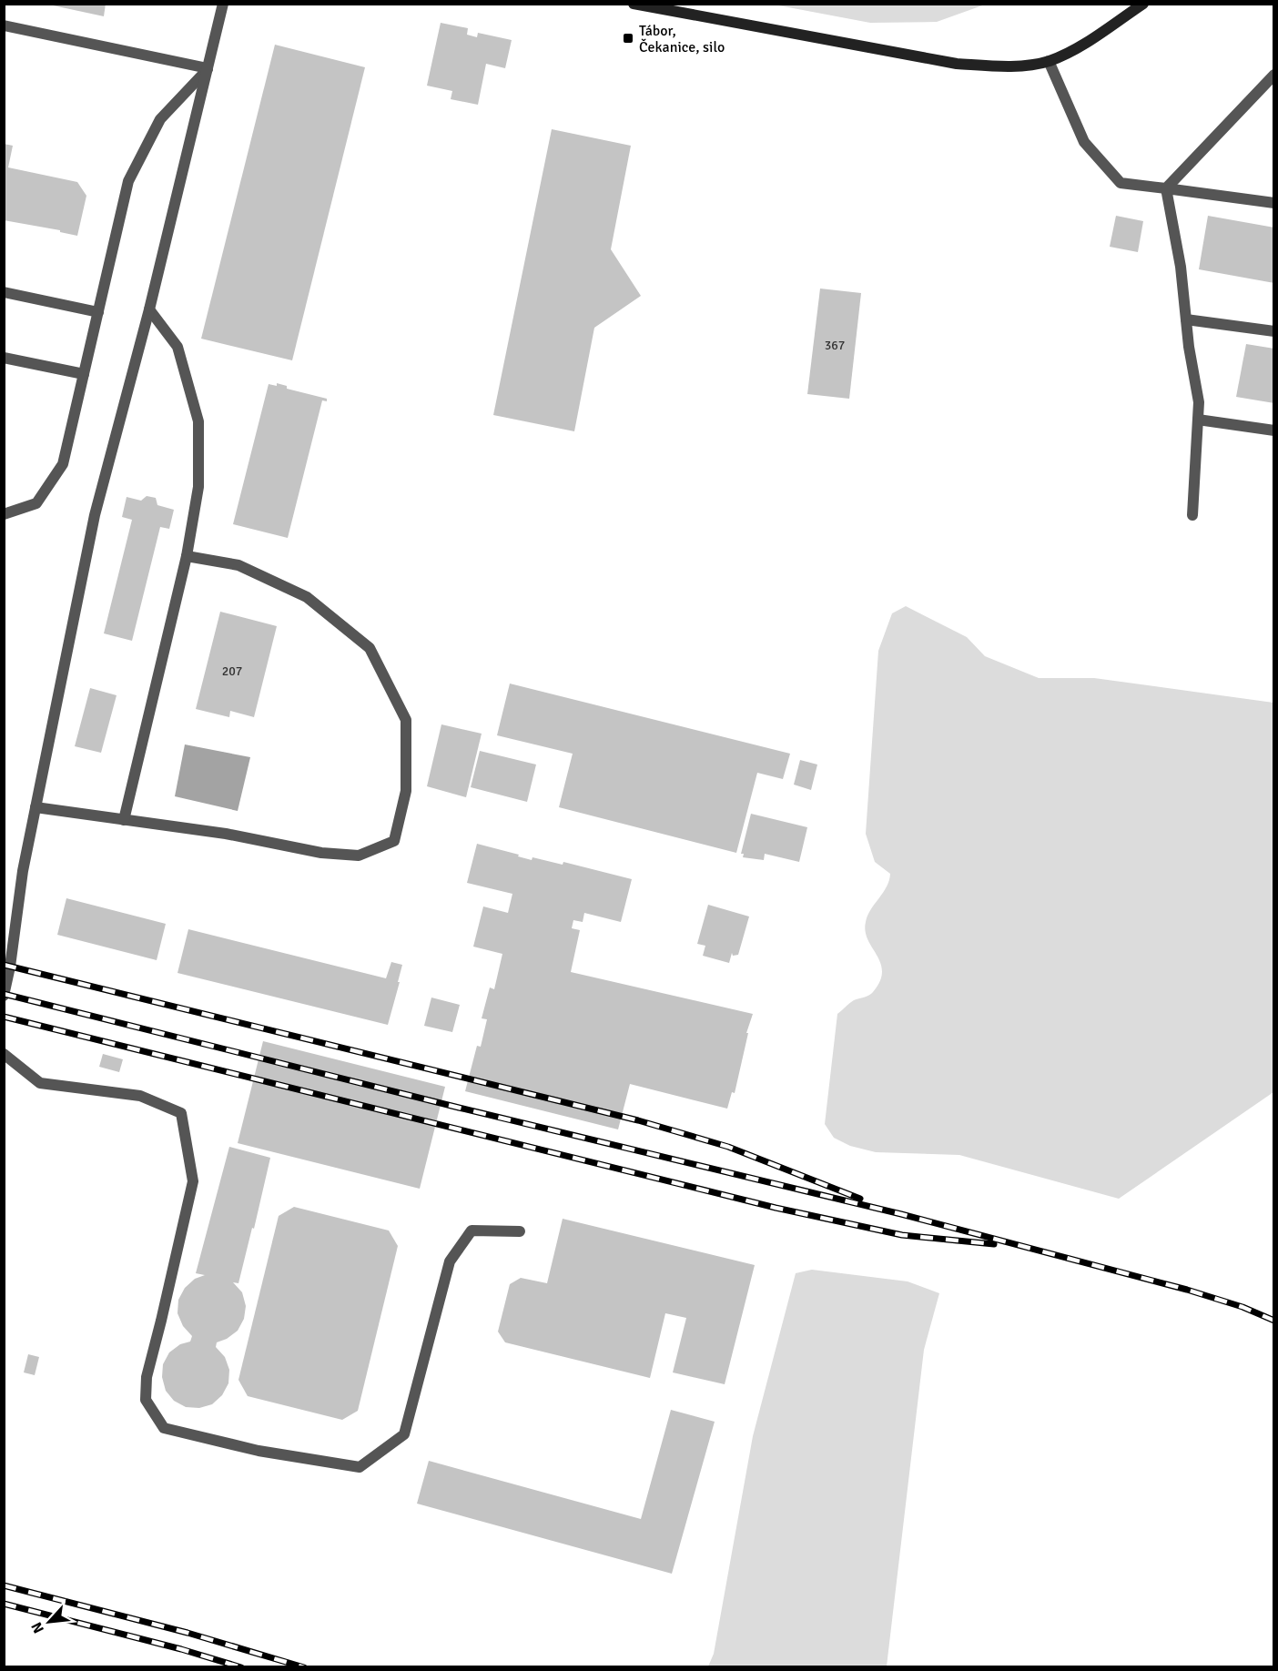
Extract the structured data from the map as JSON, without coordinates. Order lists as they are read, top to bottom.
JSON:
{
  "places": {
    "transit": ["Tábor, Čekanice, silo"]
  },
  "house_numbers": ["367", "207"],
  "north": "bottom left"
}
